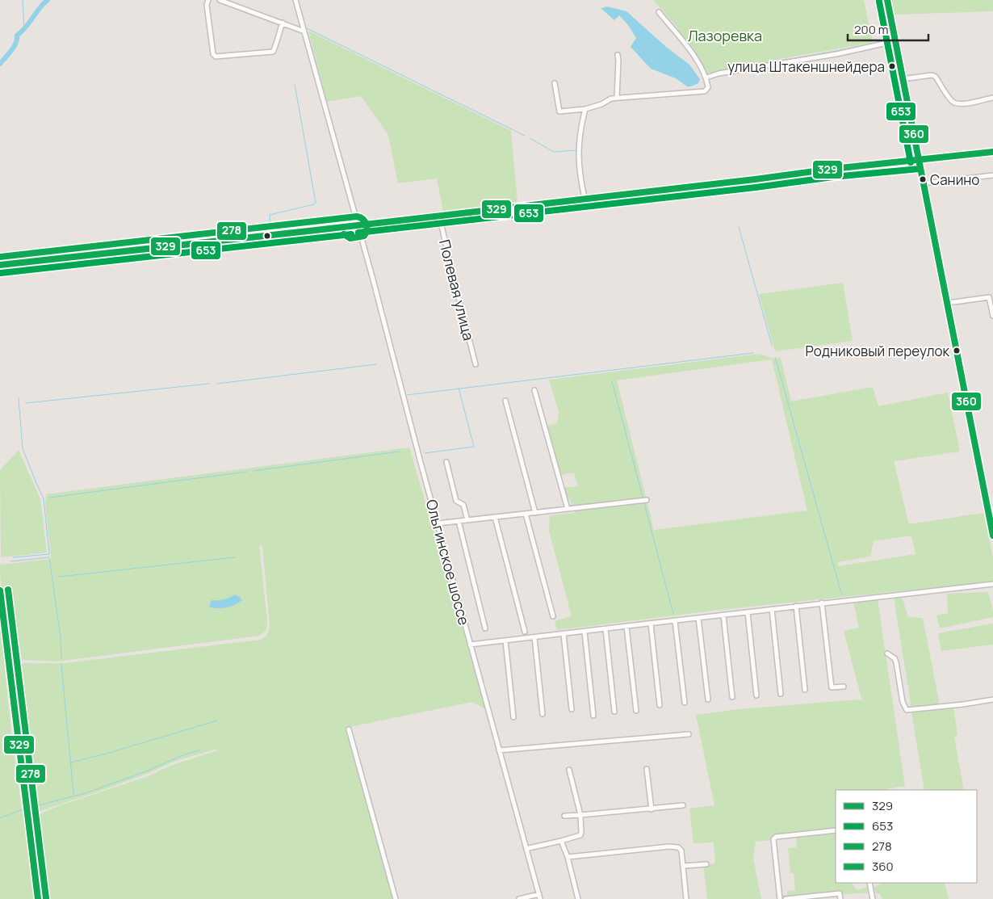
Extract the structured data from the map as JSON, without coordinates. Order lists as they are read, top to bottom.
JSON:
{
  "streets": {
    "street": ["Полевая улица", "Ольгинское шоссе"]
  },
  "parks": ["Лазоревка"],
  "places": ["улица Штакеншнейдера", "Санино", "Родниковый переулок"],
  "lines": [
    "transit line 360",
    "transit line 653",
    "transit line 329",
    "transit line 278"
  ],
  "legend": [
    "329",
    "653",
    "278",
    "360"
  ],
  "scale_bar": "200 m"
}
